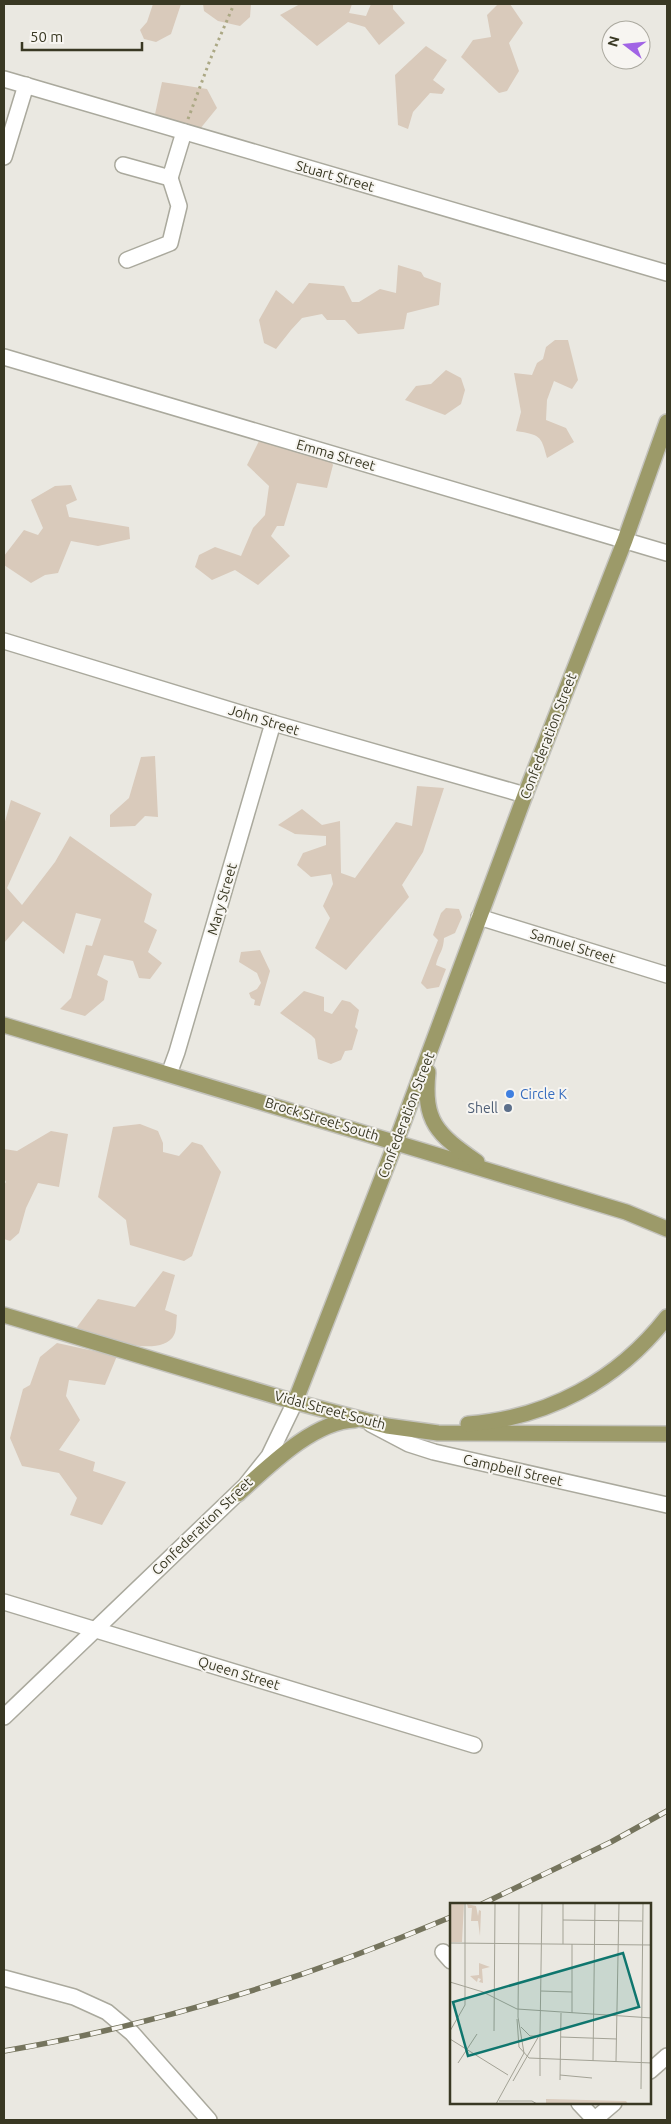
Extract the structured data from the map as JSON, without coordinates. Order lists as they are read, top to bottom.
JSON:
{
  "streets": {
    "main road": ["Confederation Street", "Brock Street South", "Vidal Street South"],
    "street": [
      "Stuart Street",
      "Emma Street",
      "John Street",
      "Mary Street",
      "Samuel Street",
      "Campbell Street",
      "Queen Street"
    ]
  },
  "crossings": [
    ["Emma Street", "Confederation Street"],
    ["John Street", "Confederation Street"],
    ["John Street", "Mary Street"],
    ["Confederation Street", "Samuel Street"],
    ["Confederation Street", "Brock Street South"],
    ["Confederation Street", "Vidal Street South"],
    ["Confederation Street", "Queen Street"],
    ["Mary Street", "Brock Street South"],
    ["Vidal Street South", "Campbell Street"]
  ],
  "places": ["Circle K", "Shell"],
  "scale_bar": "50 m",
  "north": "left"
}
